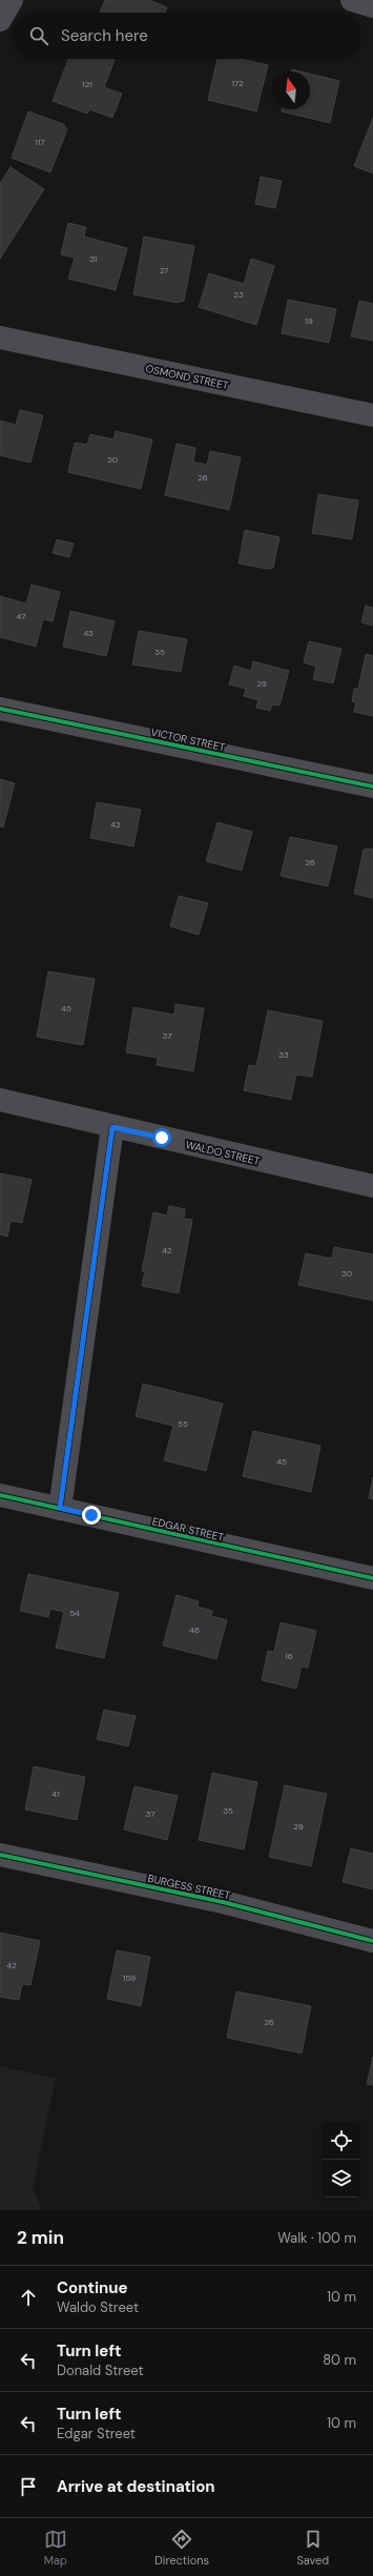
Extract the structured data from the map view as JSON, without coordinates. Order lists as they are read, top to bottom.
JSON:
{
  "streets": {
    "street": [
      "OSMOND STREET",
      "VICTOR STREET",
      "WALDO STREET",
      "EDGAR STREET",
      "BURGESS STREET"
    ]
  },
  "house_numbers": [
    "172",
    "121",
    "117",
    "31",
    "27",
    "23",
    "19",
    "30",
    "26",
    "47",
    "43",
    "35",
    "29",
    "42",
    "26",
    "45",
    "37",
    "33",
    "42",
    "30",
    "55",
    "45",
    "54",
    "46",
    "16",
    "41",
    "35",
    "37",
    "29",
    "42",
    "159",
    "26"
  ],
  "north": "top",
  "page": {
    "search": "Search here",
    "heading": ["2 min", "Walk · 100 m"],
    "list": [
      ["Continue", "Waldo Street", "10 m"],
      ["Turn left", "Donald Street", "80 m"],
      ["Turn left", "Edgar Street", "10 m"],
      "Arrive at destination"
    ],
    "nav": ["Map", "Directions", "Saved"]
  }
}
